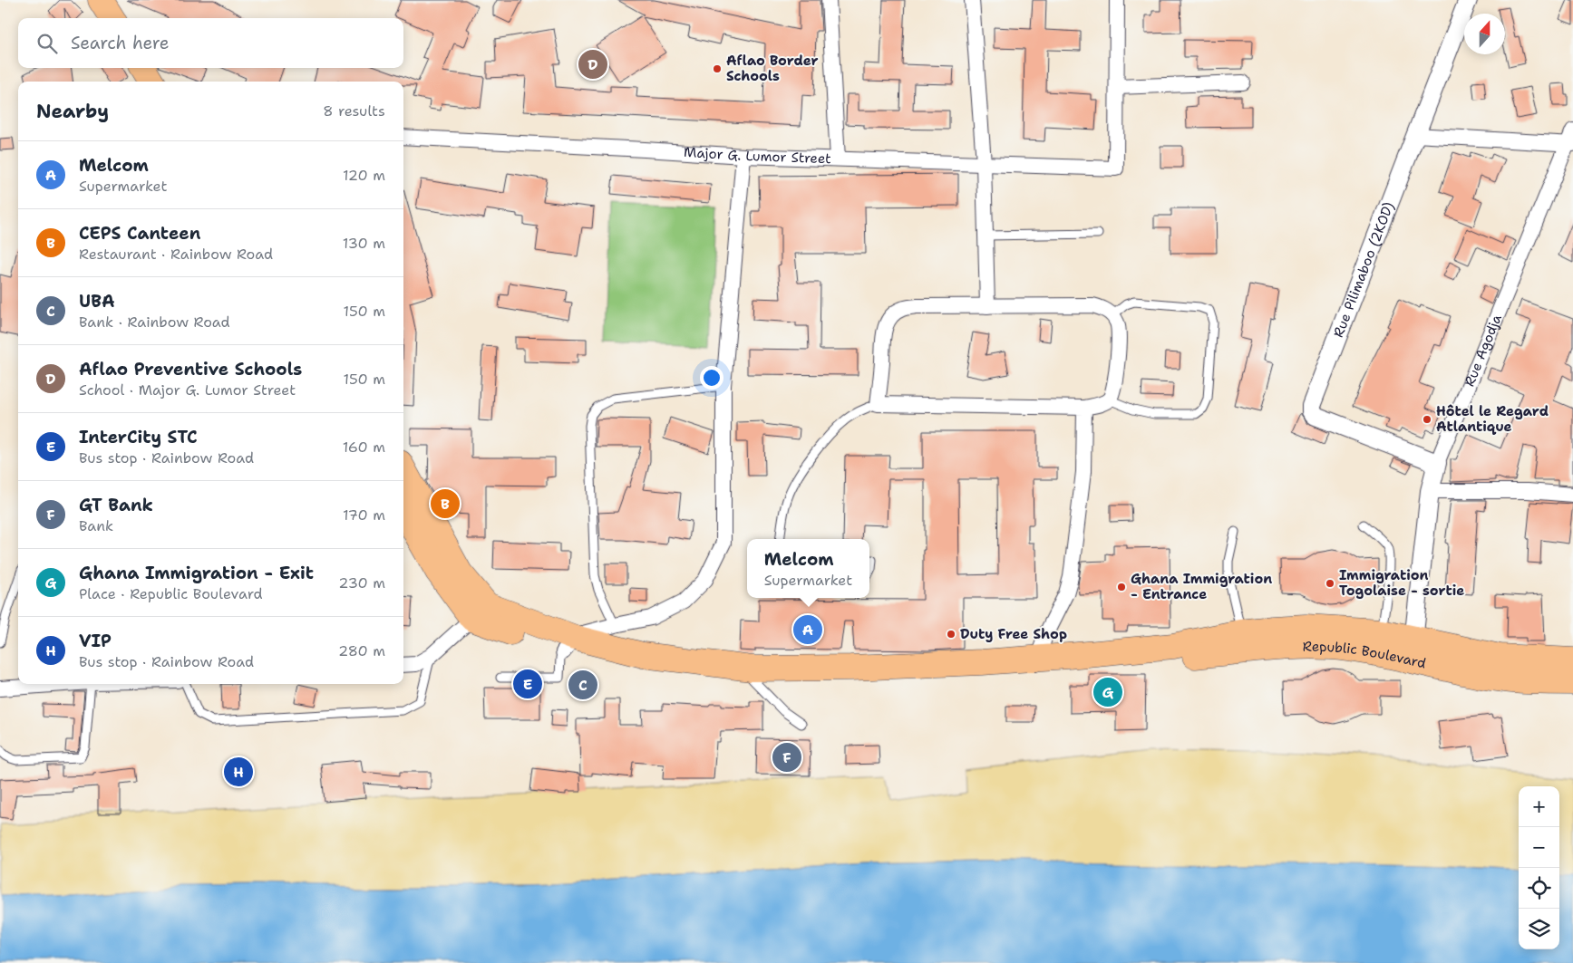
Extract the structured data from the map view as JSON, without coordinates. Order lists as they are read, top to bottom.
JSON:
{
  "streets": {
    "highway": ["Republic Boulevard"],
    "street": ["Major G. Lumor Street", "Rue Pilimaboo (2KOD)", "Rue Agodja"]
  },
  "crossings": [
    ["Rue Pilimaboo (2KOD)", "Rue Agodja"],
    ["Rue Agodja", "Republic Boulevard"]
  ],
  "places": [
    "Aflao Border Schools",
    "Hôtel le Regard Atlantique",
    "Immigration Togolaise - sortie",
    "Ghana Immigration - Entrance",
    "Duty Free Shop"
  ],
  "north": "top",
  "page": {
    "search": "Search here",
    "pins": [
      "D",
      "B",
      "A",
      "E",
      "C",
      "G",
      "F",
      "H"
    ],
    "heading": ["Nearby", "8 results"],
    "list": [
      {
        "mark": "A",
        "name": "Melcom",
        "note": "Supermarket",
        "value": "120 m"
      },
      {
        "mark": "B",
        "name": "CEPS Canteen",
        "note": "Restaurant · Rainbow Road",
        "value": "130 m"
      },
      {
        "mark": "C",
        "name": "UBA",
        "note": "Bank · Rainbow Road",
        "value": "150 m"
      },
      {
        "mark": "D",
        "name": "Aflao Preventive Schools",
        "note": "School · Major G. Lumor Street",
        "value": "150 m"
      },
      {
        "mark": "E",
        "name": "InterCity STC",
        "note": "Bus stop · Rainbow Road",
        "value": "160 m"
      },
      {
        "mark": "F",
        "name": "GT Bank",
        "note": "Bank",
        "value": "170 m"
      },
      {
        "mark": "G",
        "name": "Ghana Immigration - Exit",
        "note": "Place · Republic Boulevard",
        "value": "230 m"
      },
      {
        "mark": "H",
        "name": "VIP",
        "note": "Bus stop · Rainbow Road",
        "value": "280 m"
      }
    ],
    "popup": ["Melcom", "Supermarket"],
    "map_buttons": ["+", "−"]
  }
}
